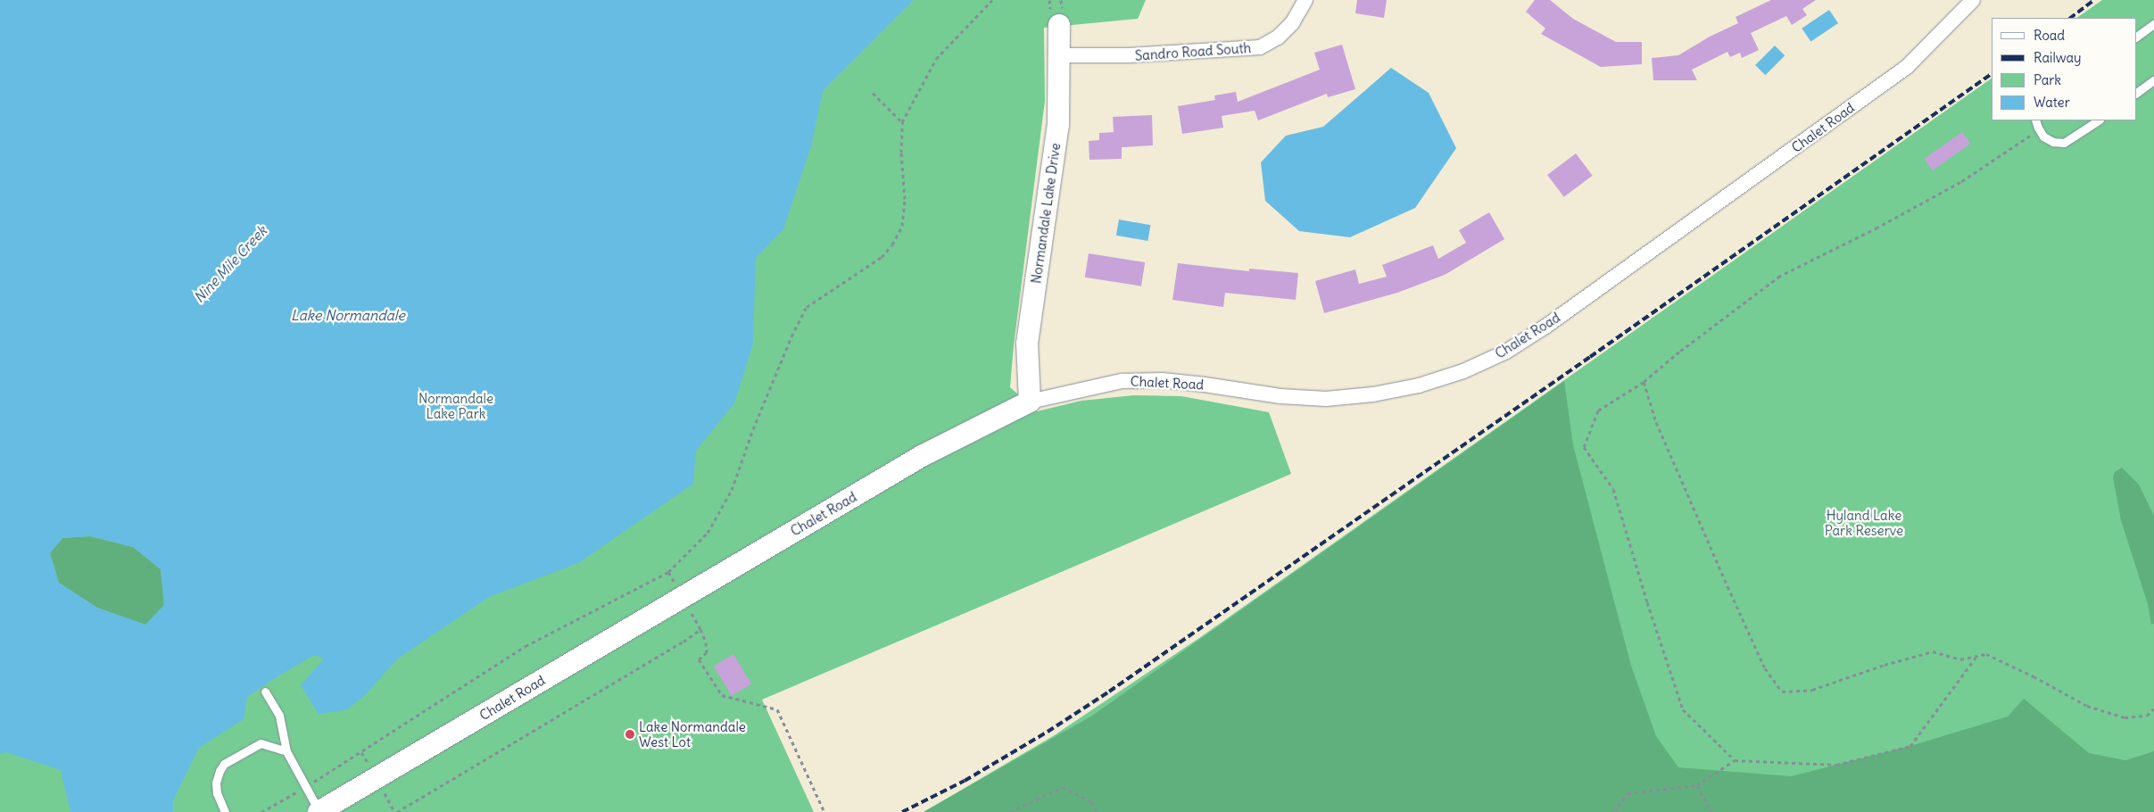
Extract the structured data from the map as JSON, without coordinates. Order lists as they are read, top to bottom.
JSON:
{
  "streets": {
    "street": ["Sandro Road South", "Chalet Road", "Normandale Lake Drive"]
  },
  "crossings": [
    ["Sandro Road South", "Normandale Lake Drive"],
    ["Chalet Road", "Normandale Lake Drive"]
  ],
  "water": ["Nine Mile Creek", "Lake Normandale"],
  "parks": ["Normandale Lake Park", "Hyland Lake Park Reserve"],
  "places": ["Lake Normandale West Lot"],
  "legend": [
    "Road",
    "Railway",
    "Park",
    "Water"
  ]
}
